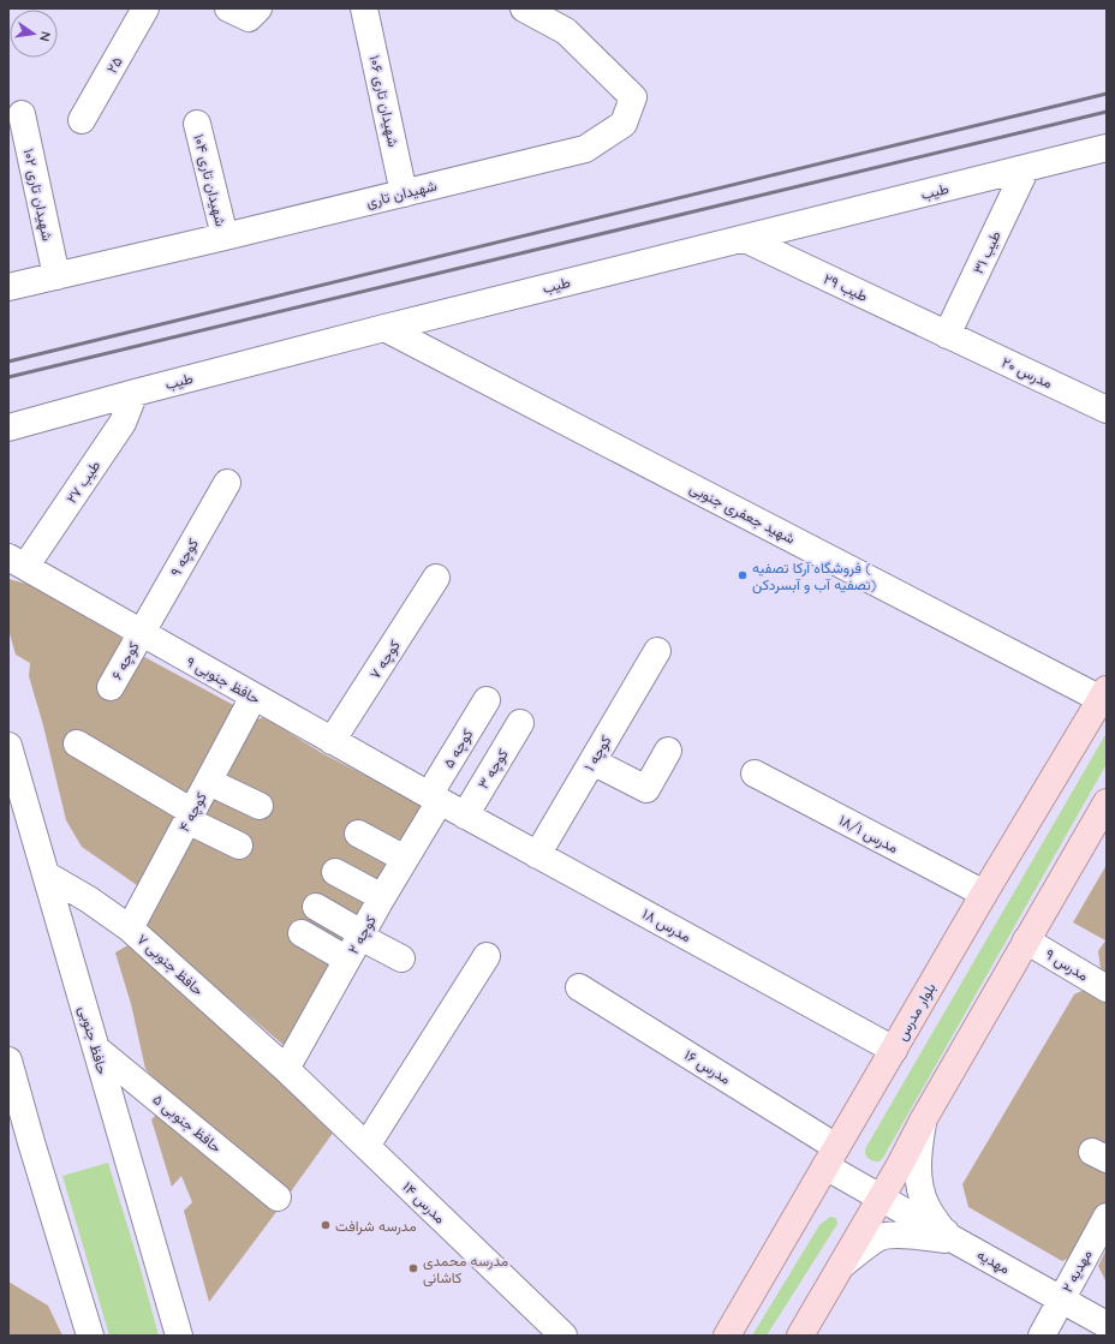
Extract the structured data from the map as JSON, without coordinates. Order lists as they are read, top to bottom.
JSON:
{
  "streets": {
    "main road": ["بلوار مدرس"],
    "street": [
      "۲۵",
      "شهیدان تاری ۱۰۶",
      "شهیدان تاری ۱۰۴",
      "طیب",
      "شهیدان تاری",
      "شهیدان تاری ۱۰۲",
      "طیب ۳۱",
      "طیب ۲۹",
      "مدرس ۲۰",
      "طیب ۲۷",
      "شهید جعفری جنوبی",
      "کوچه ۹",
      "کوچه ۷",
      "کوچه ۶",
      "حافظ جنوبی ۹",
      "کوچه ۵",
      "کوچه ۱",
      "کوچه ۳",
      "کوچه ۴",
      "مدرس ۱۸/۱",
      "مدرس ۱۸",
      "کوچه ۲",
      "حافظ جنوبی ۷",
      "مدرس ۹",
      "حافظ جنوبی",
      "مدرس ۱۶",
      "حافظ جنوبی ۵",
      "مدرس ۱۴",
      "مهدیه",
      "مهدیه ۲"
    ]
  },
  "crossings": [
    ["شهیدان تاری ۱۰۶", "شهیدان تاری"],
    ["شهیدان تاری ۱۰۴", "شهیدان تاری"],
    ["طیب", "طیب ۳۱"],
    ["طیب", "طیب ۲۹"],
    ["طیب", "طیب ۲۷"],
    ["طیب", "شهید جعفری جنوبی"],
    ["شهیدان تاری", "شهیدان تاری ۱۰۲"],
    ["طیب ۳۱", "طیب ۲۹"],
    ["طیب ۳۱", "مدرس ۲۰"],
    ["طیب ۲۹", "مدرس ۲۰"],
    ["طیب ۲۷", "حافظ جنوبی ۹"],
    ["شهید جعفری جنوبی", "بلوار مدرس"],
    ["کوچه ۹", "کوچه ۶"],
    ["کوچه ۹", "حافظ جنوبی ۹"],
    ["کوچه ۷", "حافظ جنوبی ۹"],
    ["کوچه ۶", "حافظ جنوبی ۹"],
    ["حافظ جنوبی ۹", "کوچه ۵"],
    ["حافظ جنوبی ۹", "کوچه ۴"],
    ["حافظ جنوبی ۹", "مدرس ۱۸"],
    ["حافظ جنوبی ۹", "کوچه ۲"],
    ["کوچه ۵", "مدرس ۱۸"],
    ["کوچه ۵", "کوچه ۲"],
    ["کوچه ۱", "مدرس ۱۸"],
    ["کوچه ۳", "مدرس ۱۸"],
    ["کوچه ۴", "حافظ جنوبی ۷"],
    ["مدرس ۱۸/۱", "بلوار مدرس"],
    ["مدرس ۱۸", "کوچه ۲"],
    ["مدرس ۱۸", "بلوار مدرس"],
    ["کوچه ۲", "حافظ جنوبی ۷"],
    ["کوچه ۲", "مدرس ۱۴"],
    ["حافظ جنوبی ۷", "حافظ جنوبی"],
    ["حافظ جنوبی ۷", "مدرس ۱۴"],
    ["بلوار مدرس", "مدرس ۱۶"],
    ["حافظ جنوبی", "حافظ جنوبی ۵"],
    ["مدرس ۱۶", "مهدیه"],
    ["مهدیه", "مهدیه ۲"]
  ],
  "places": ["فروشگاه آرکا تصفیه ( تصفیه آب و آبسردکن)", "مدرسه شرافت", "مدرسه محمدی کاشانی"],
  "north": "right"
}
